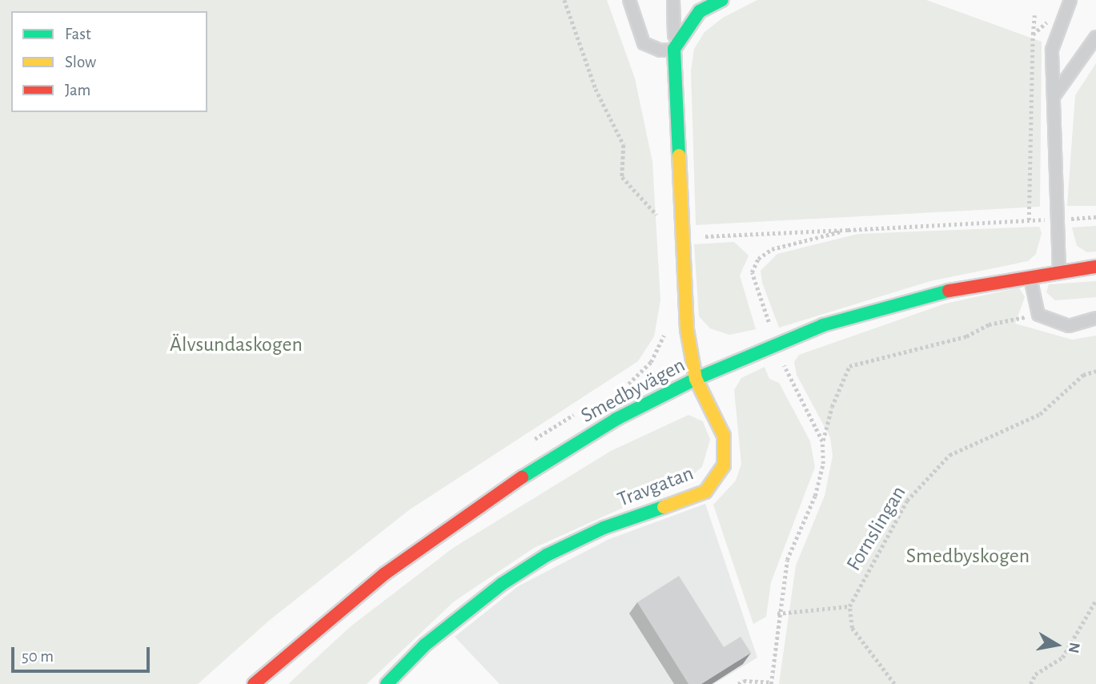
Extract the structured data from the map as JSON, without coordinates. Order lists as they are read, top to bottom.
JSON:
{
  "streets": {
    "street": ["Smedbyvägen", "Travgatan"],
    "path": ["Fornslingan"]
  },
  "crossings": [
    ["Smedbyvägen", "Travgatan"]
  ],
  "parks": ["Älvsundaskogen", "Smedbyskogen"],
  "legend": ["Fast", "Slow", "Jam"],
  "scale_bar": "50 m",
  "north": "right"
}
